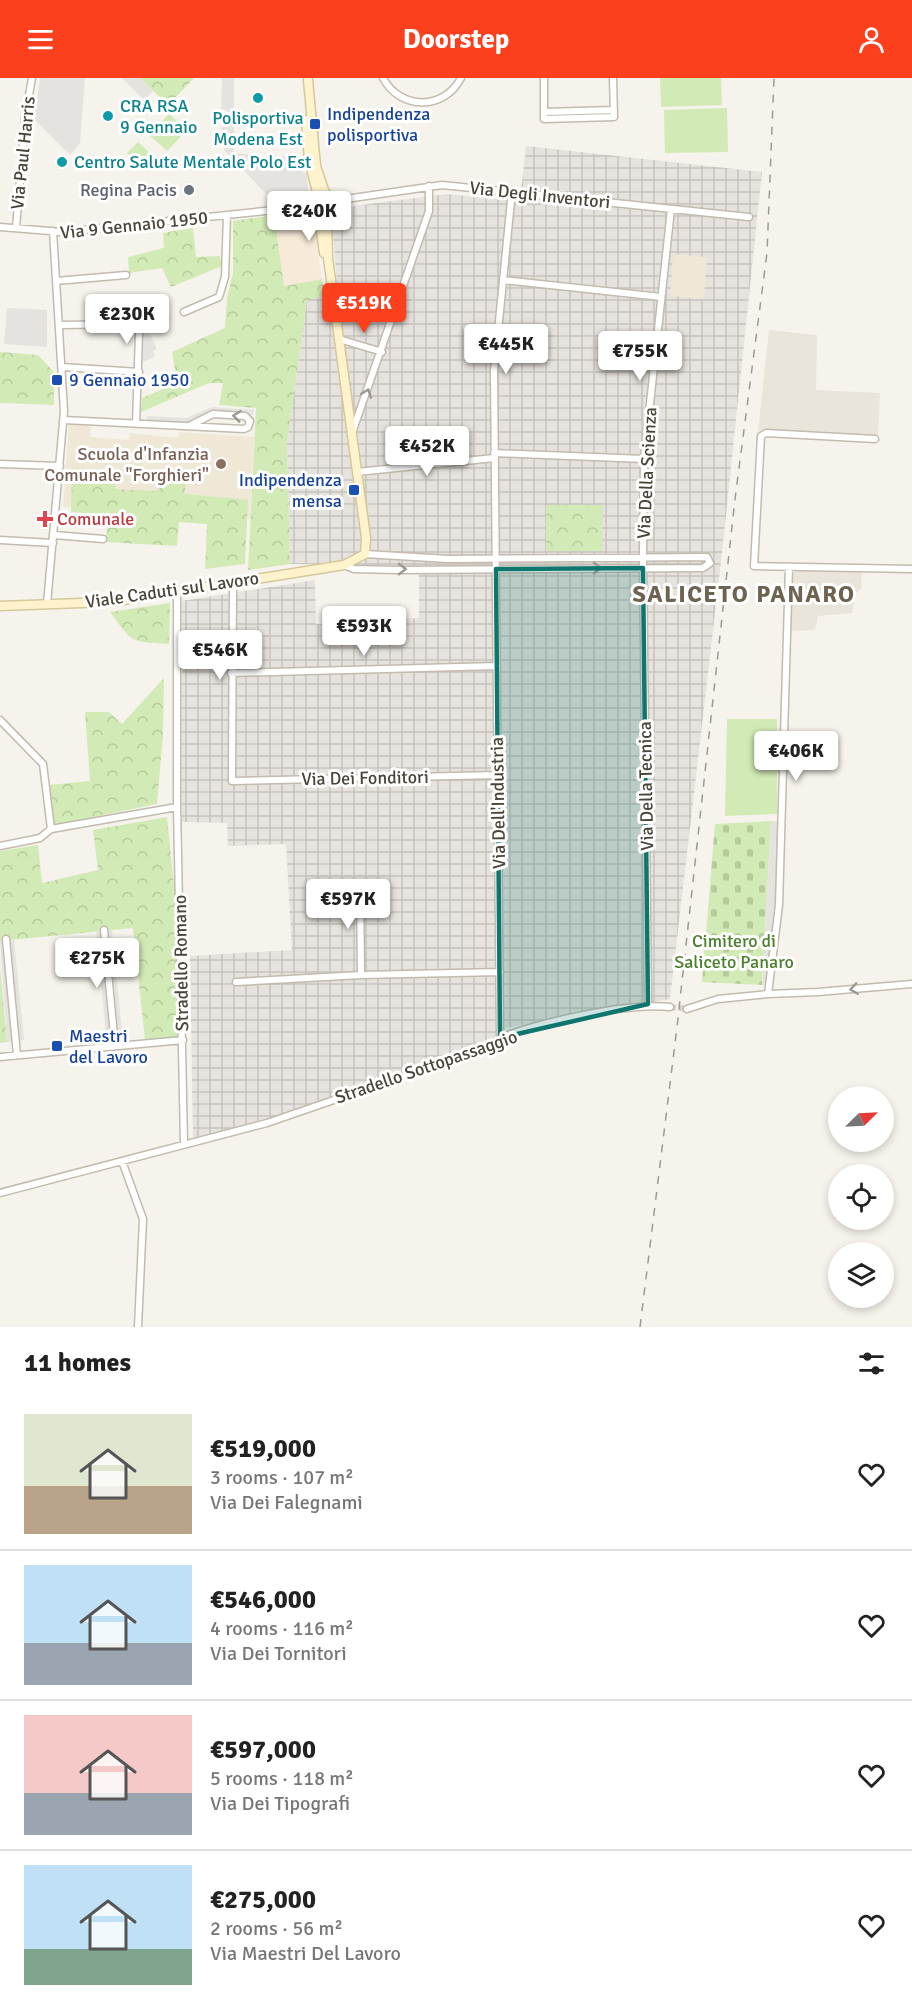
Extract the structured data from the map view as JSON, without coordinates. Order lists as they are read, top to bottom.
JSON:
{
  "streets": {
    "street": [
      "Via Paul Harris",
      "Via Degli Inventori",
      "Via 9 Gennaio 1950",
      "Via Della Scienza",
      "Viale Caduti sul Lavoro",
      "Via Dei Fonditori",
      "Via Della Tecnica",
      "Via Dell'Industria",
      "Stradello Romano",
      "Stradello Sottopassaggio"
    ]
  },
  "crossings": [
    ["Via Paul Harris", "Via 9 Gennaio 1950"],
    ["Via Degli Inventori", "Via Della Scienza"],
    ["Via 9 Gennaio 1950", "Viale Caduti sul Lavoro"],
    ["Via Della Scienza", "Viale Caduti sul Lavoro"],
    ["Viale Caduti sul Lavoro", "Via Della Tecnica"],
    ["Viale Caduti sul Lavoro", "Via Dell'Industria"],
    ["Viale Caduti sul Lavoro", "Stradello Romano"],
    ["Via Dei Fonditori", "Via Dell'Industria"],
    ["Via Della Tecnica", "Stradello Sottopassaggio"],
    ["Via Dell'Industria", "Stradello Sottopassaggio"],
    ["Stradello Romano", "Stradello Sottopassaggio"]
  ],
  "districts": ["SALICETO PANARO"],
  "parks": ["Cimitero di Saliceto Panaro"],
  "places": {
    "other": [
      "Polisportiva Modena Est",
      "CRA RSA 9 Gennaio",
      "Centro Salute Mentale Polo Est",
      "Regina Pacis",
      "Scuola d'Infanzia Comunale \"Forghieri\""
    ],
    "transit": [
      "Indipendenza polisportiva",
      "9 Gennaio 1950",
      "Indipendenza mensa",
      "Maestri del Lavoro"
    ],
    "health": ["Comunale"]
  },
  "north": "top right",
  "page": {
    "header": "Doorstep",
    "price": [
      "€240K",
      "€519K",
      "€230K",
      "€445K",
      "€755K",
      "€452K",
      "€593K",
      "€546K",
      "€406K",
      "€597K",
      "€275K"
    ],
    "heading": "11 homes",
    "list": [
      {
        "name": "€519,000",
        "note": "3 rooms · 107 m² · Via Dei Falegnami"
      },
      {
        "name": "€546,000",
        "note": "4 rooms · 116 m² · Via Dei Tornitori"
      },
      {
        "name": "€597,000",
        "note": "5 rooms · 118 m² · Via Dei Tipografi"
      },
      {
        "name": "€275,000",
        "note": "2 rooms · 56 m² · Via Maestri Del Lavoro"
      }
    ]
  }
}
